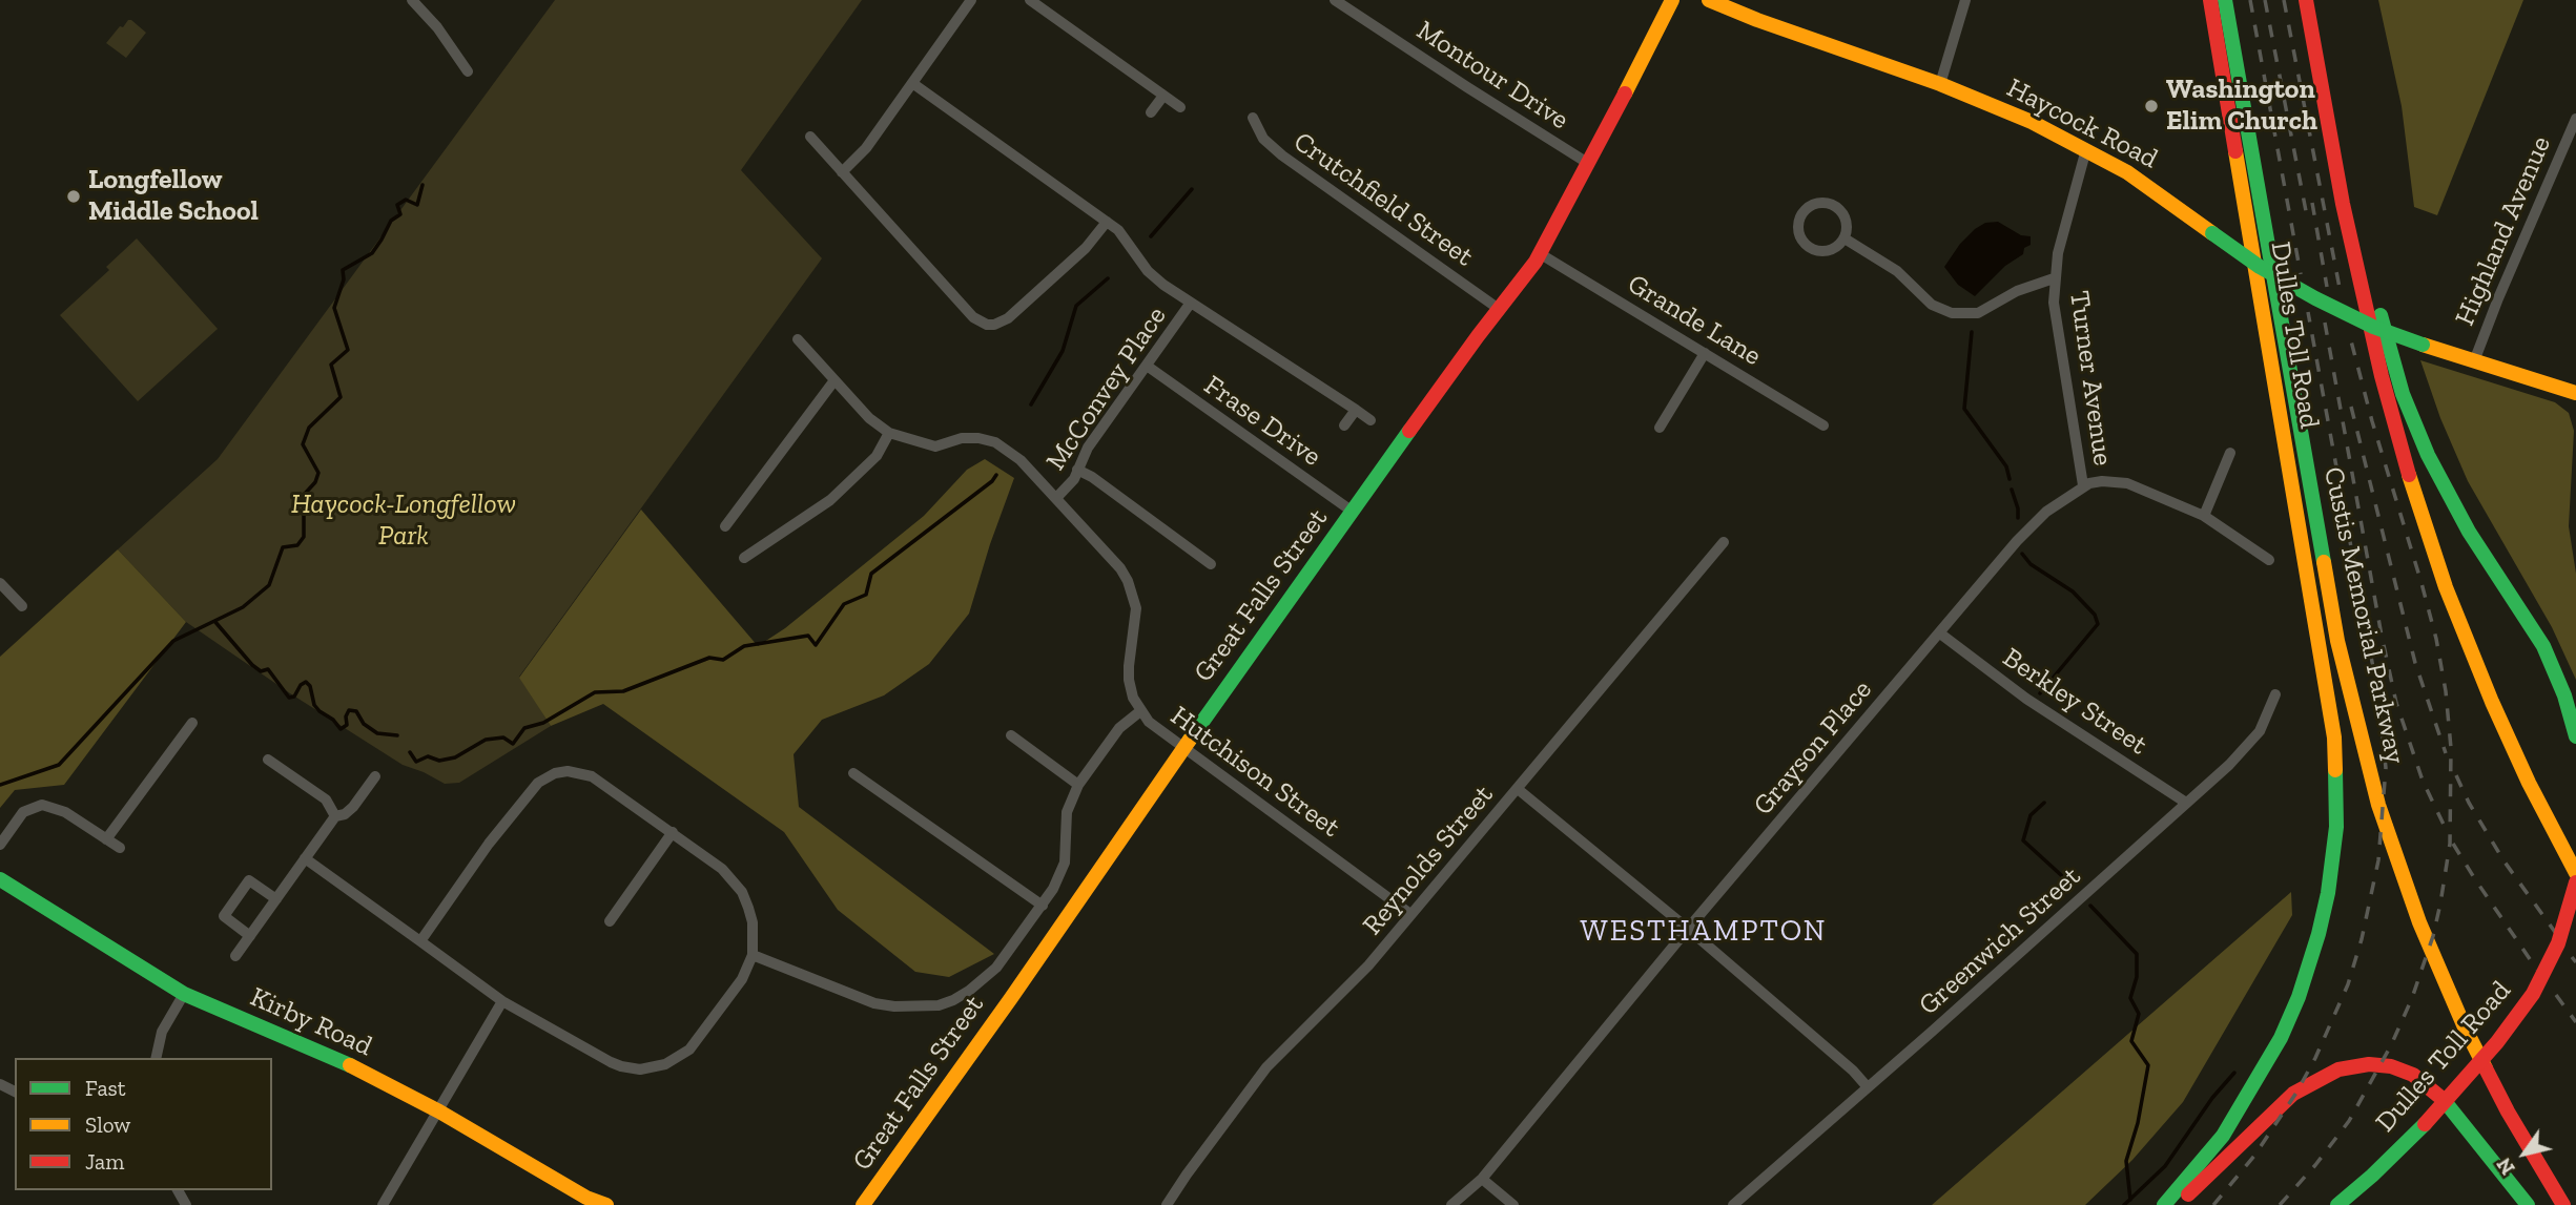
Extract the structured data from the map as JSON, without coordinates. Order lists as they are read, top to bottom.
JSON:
{
  "streets": {
    "main road": [
      "Haycock Road",
      "Dulles Toll Road",
      "Great Falls Street",
      "Custis Memorial Parkway",
      "Kirby Road"
    ],
    "street": [
      "Montour Drive",
      "Crutchfield Street",
      "Highland Avenue",
      "Grande Lane",
      "Turner Avenue",
      "McConvey Place",
      "Frase Drive",
      "Berkley Street",
      "Grayson Place",
      "Hutchison Street",
      "Reynolds Street",
      "Greenwich Street"
    ]
  },
  "crossings": [
    ["Montour Drive", "Great Falls Street"],
    ["Haycock Road", "Highland Avenue"],
    ["Haycock Road", "Turner Avenue"],
    ["Crutchfield Street", "Great Falls Street"],
    ["Grande Lane", "Great Falls Street"],
    ["Turner Avenue", "Grayson Place"],
    ["McConvey Place", "Frase Drive"],
    ["McConvey Place", "Hutchison Street"],
    ["Frase Drive", "Great Falls Street"],
    ["Great Falls Street", "Hutchison Street"],
    ["Berkley Street", "Grayson Place"],
    ["Berkley Street", "Greenwich Street"],
    ["Hutchison Street", "Reynolds Street"]
  ],
  "districts": ["WESTHAMPTON"],
  "parks": ["Haycock-Longfellow Park"],
  "places": ["Washington Elim Church", "Longfellow Middle School"],
  "legend": ["Fast", "Slow", "Jam"],
  "north": "bottom left"
}
